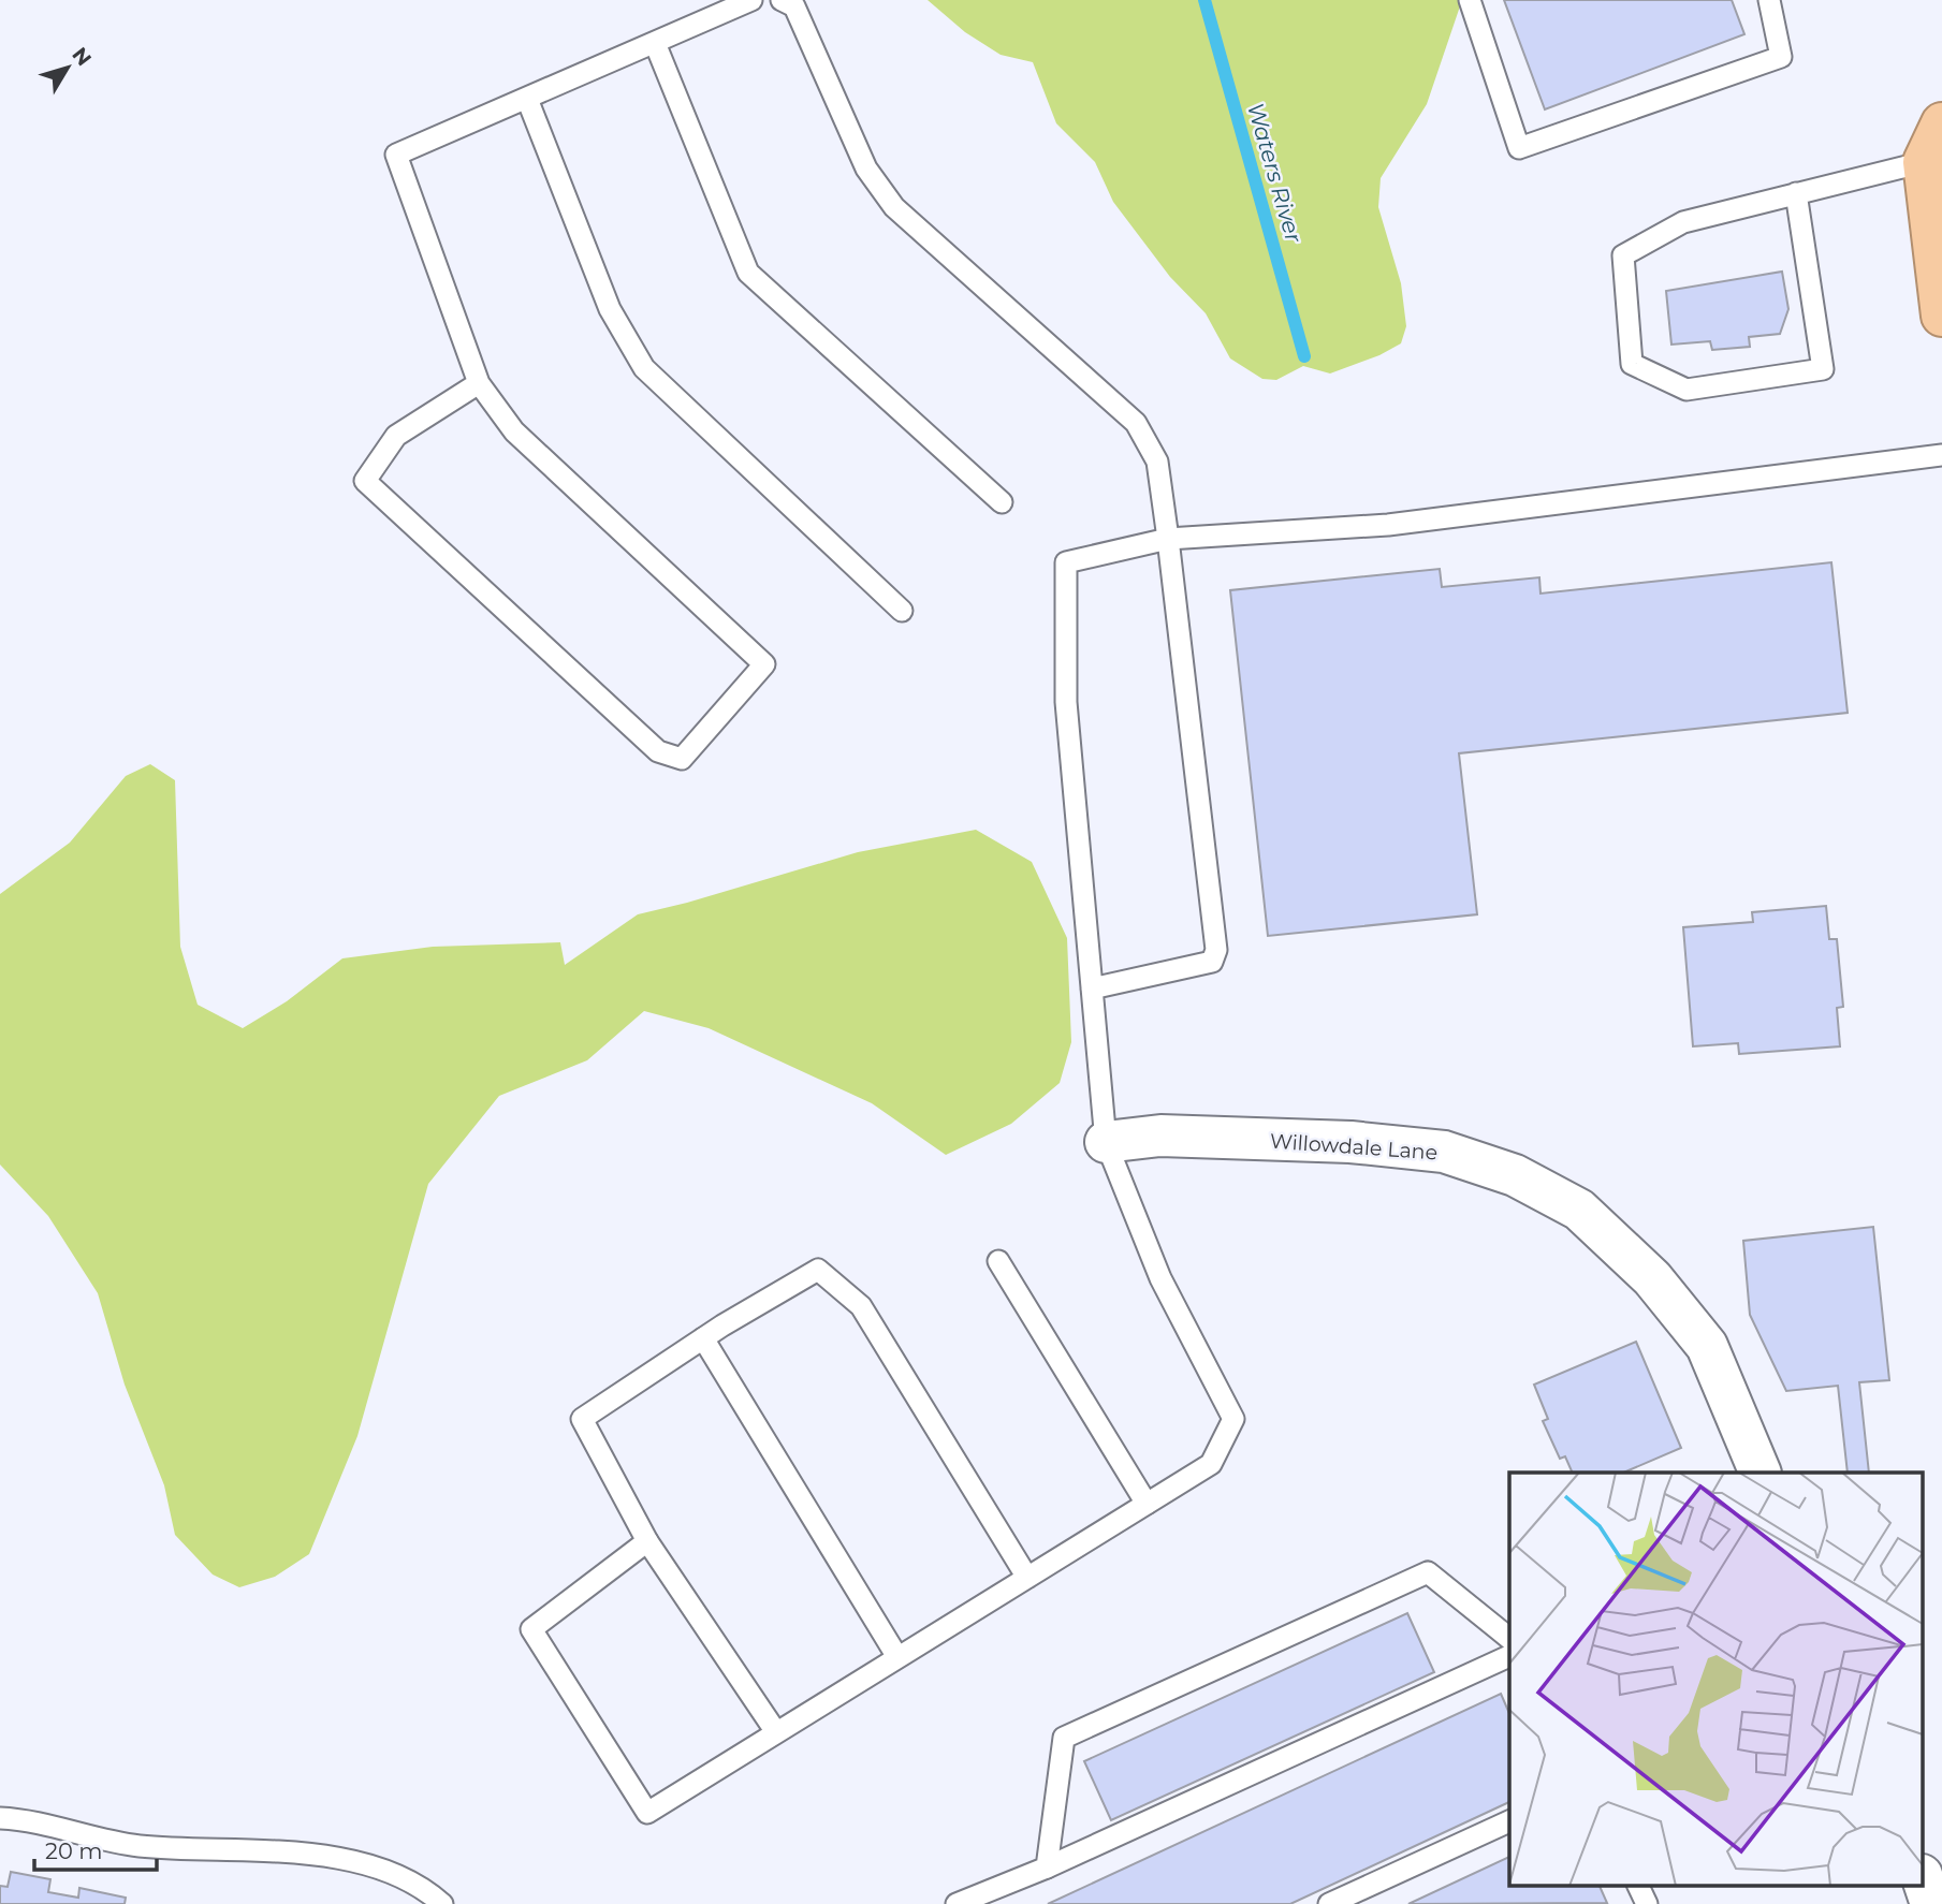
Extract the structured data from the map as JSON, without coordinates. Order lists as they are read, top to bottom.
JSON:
{
  "streets": {
    "street": ["Willowdale Lane"]
  },
  "water": ["Waters River"],
  "scale_bar": "20 m",
  "north": "top right"
}
